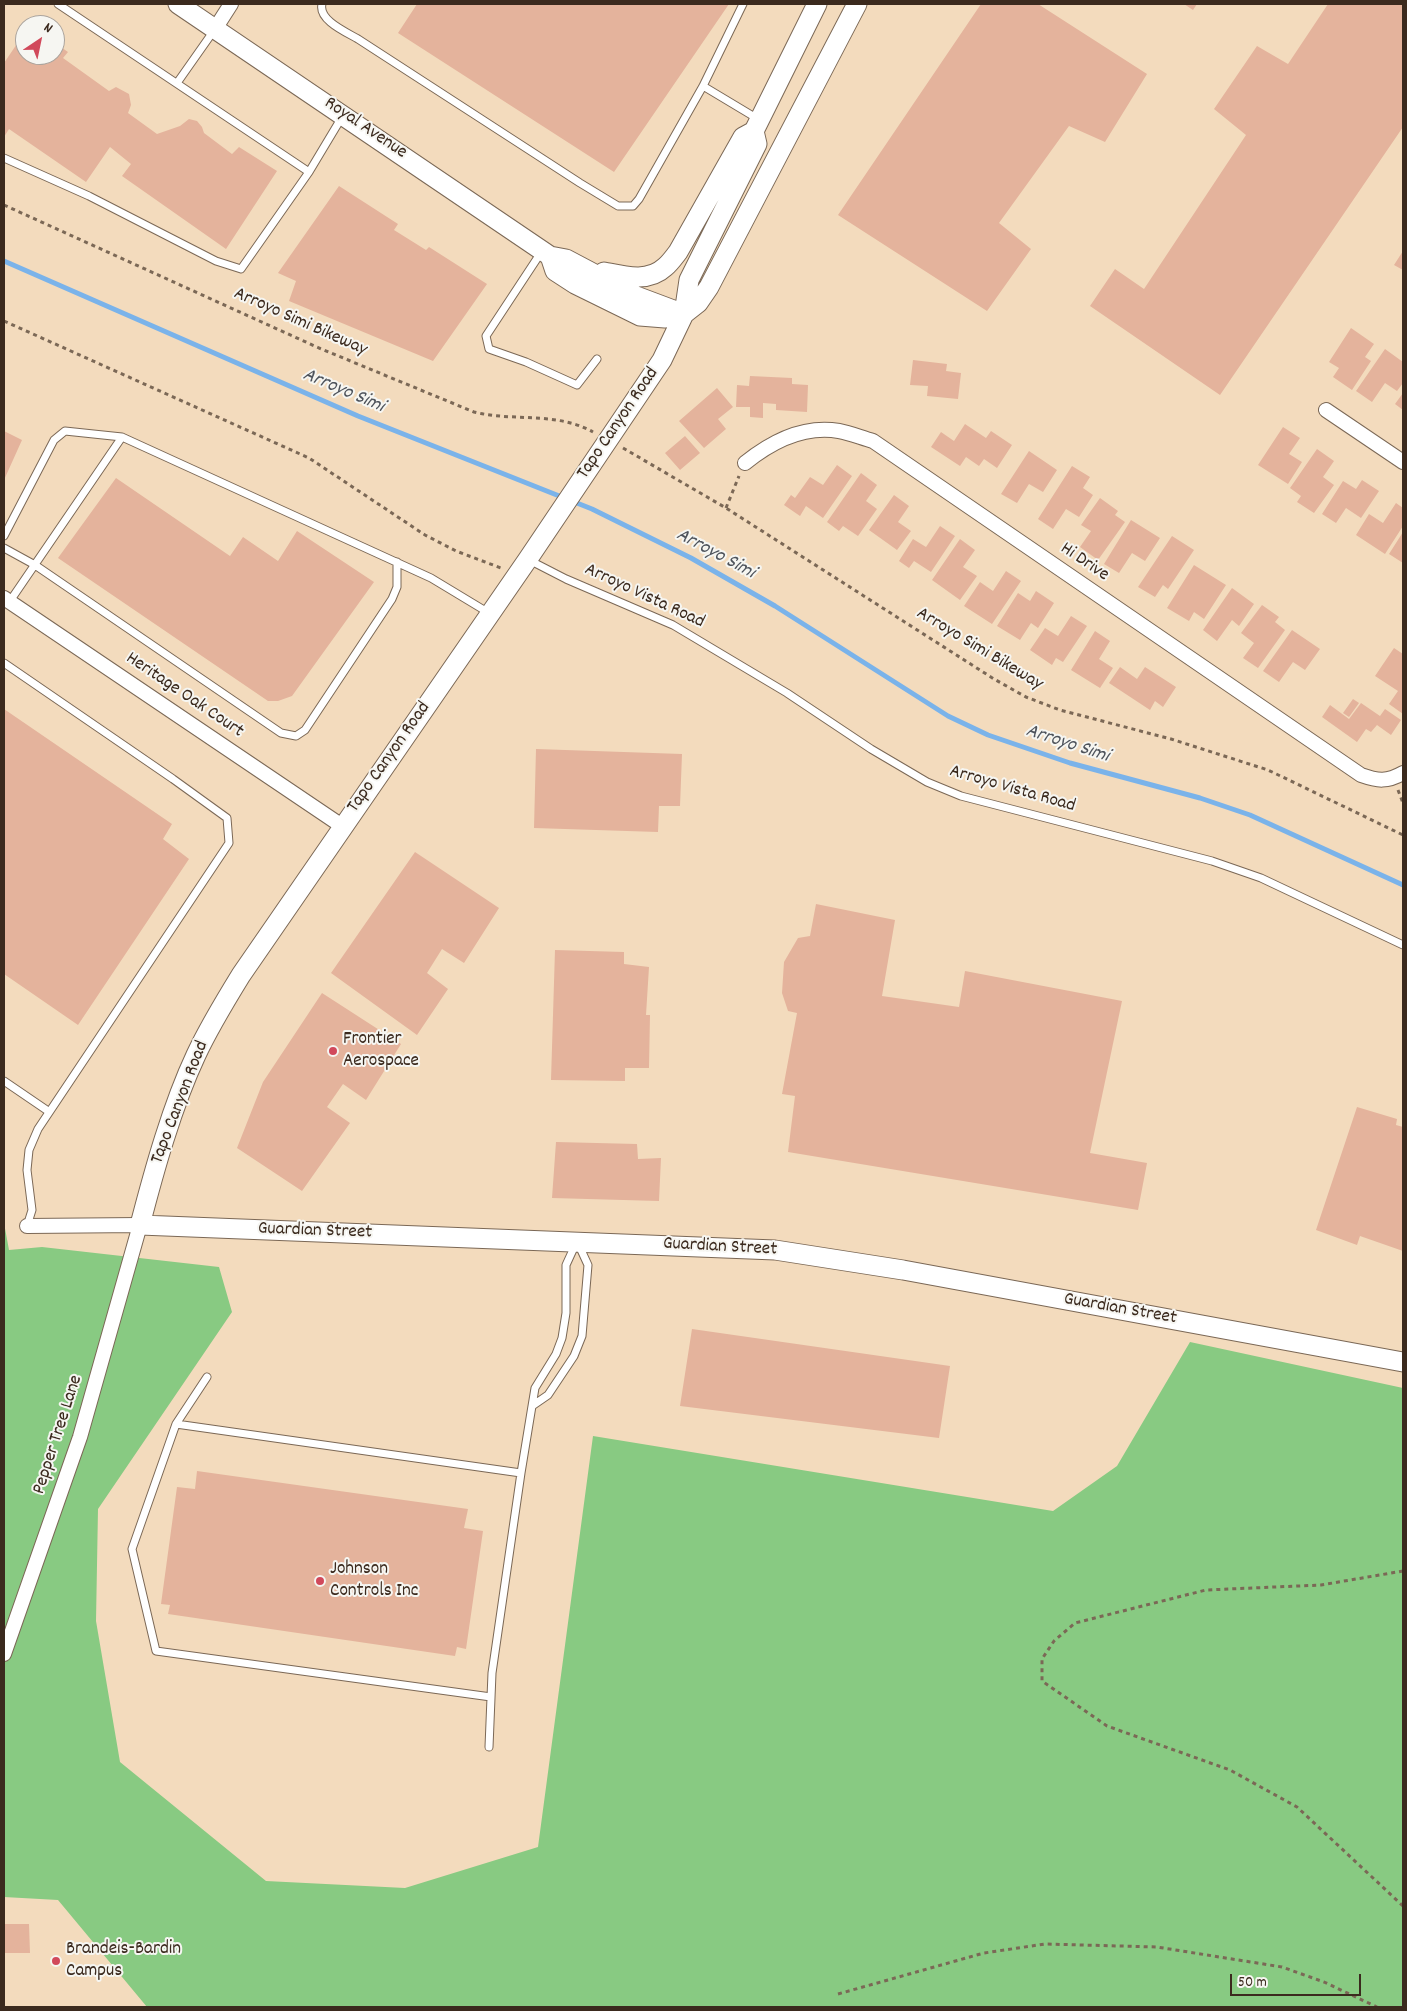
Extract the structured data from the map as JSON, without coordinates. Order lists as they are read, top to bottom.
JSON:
{
  "streets": {
    "street": [
      "Royal Avenue",
      "Tapo Canyon Road",
      "Hi Drive",
      "Heritage Oak Court",
      "Guardian Street",
      "Pepper Tree Lane"
    ],
    "lane": ["Arroyo Vista Road"],
    "path": ["Arroyo Simi Bikeway"]
  },
  "crossings": [
    ["Royal Avenue", "Tapo Canyon Road"],
    ["Tapo Canyon Road", "Arroyo Vista Road"],
    ["Tapo Canyon Road", "Heritage Oak Court"],
    ["Tapo Canyon Road", "Guardian Street"],
    ["Tapo Canyon Road", "Pepper Tree Lane"],
    ["Guardian Street", "Pepper Tree Lane"]
  ],
  "water": ["Arroyo Simi"],
  "places": ["Frontier Aerospace", "Johnson Controls Inc", "Brandeis-Bardin Campus"],
  "scale_bar": "50 m",
  "north": "top right"
}
